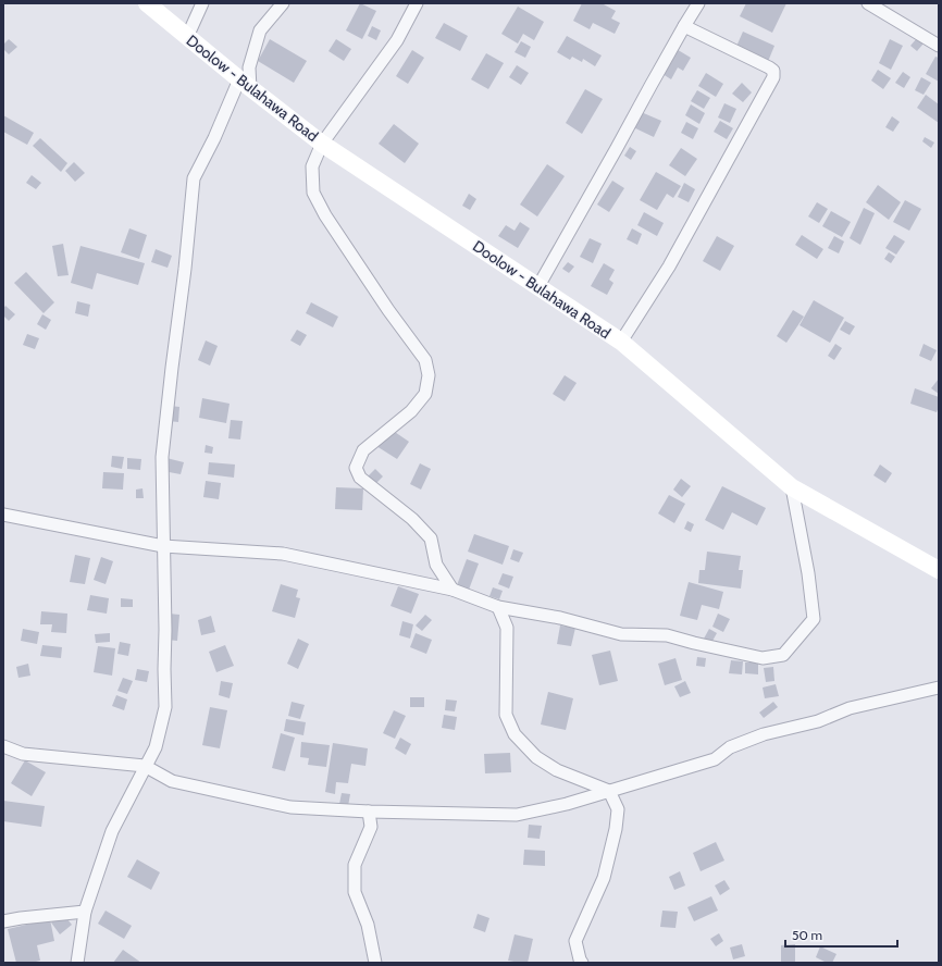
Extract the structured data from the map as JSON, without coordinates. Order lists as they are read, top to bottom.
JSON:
{
  "streets": {
    "main road": ["Doolow - Bulahawa Road"]
  },
  "scale_bar": "50 m"
}
